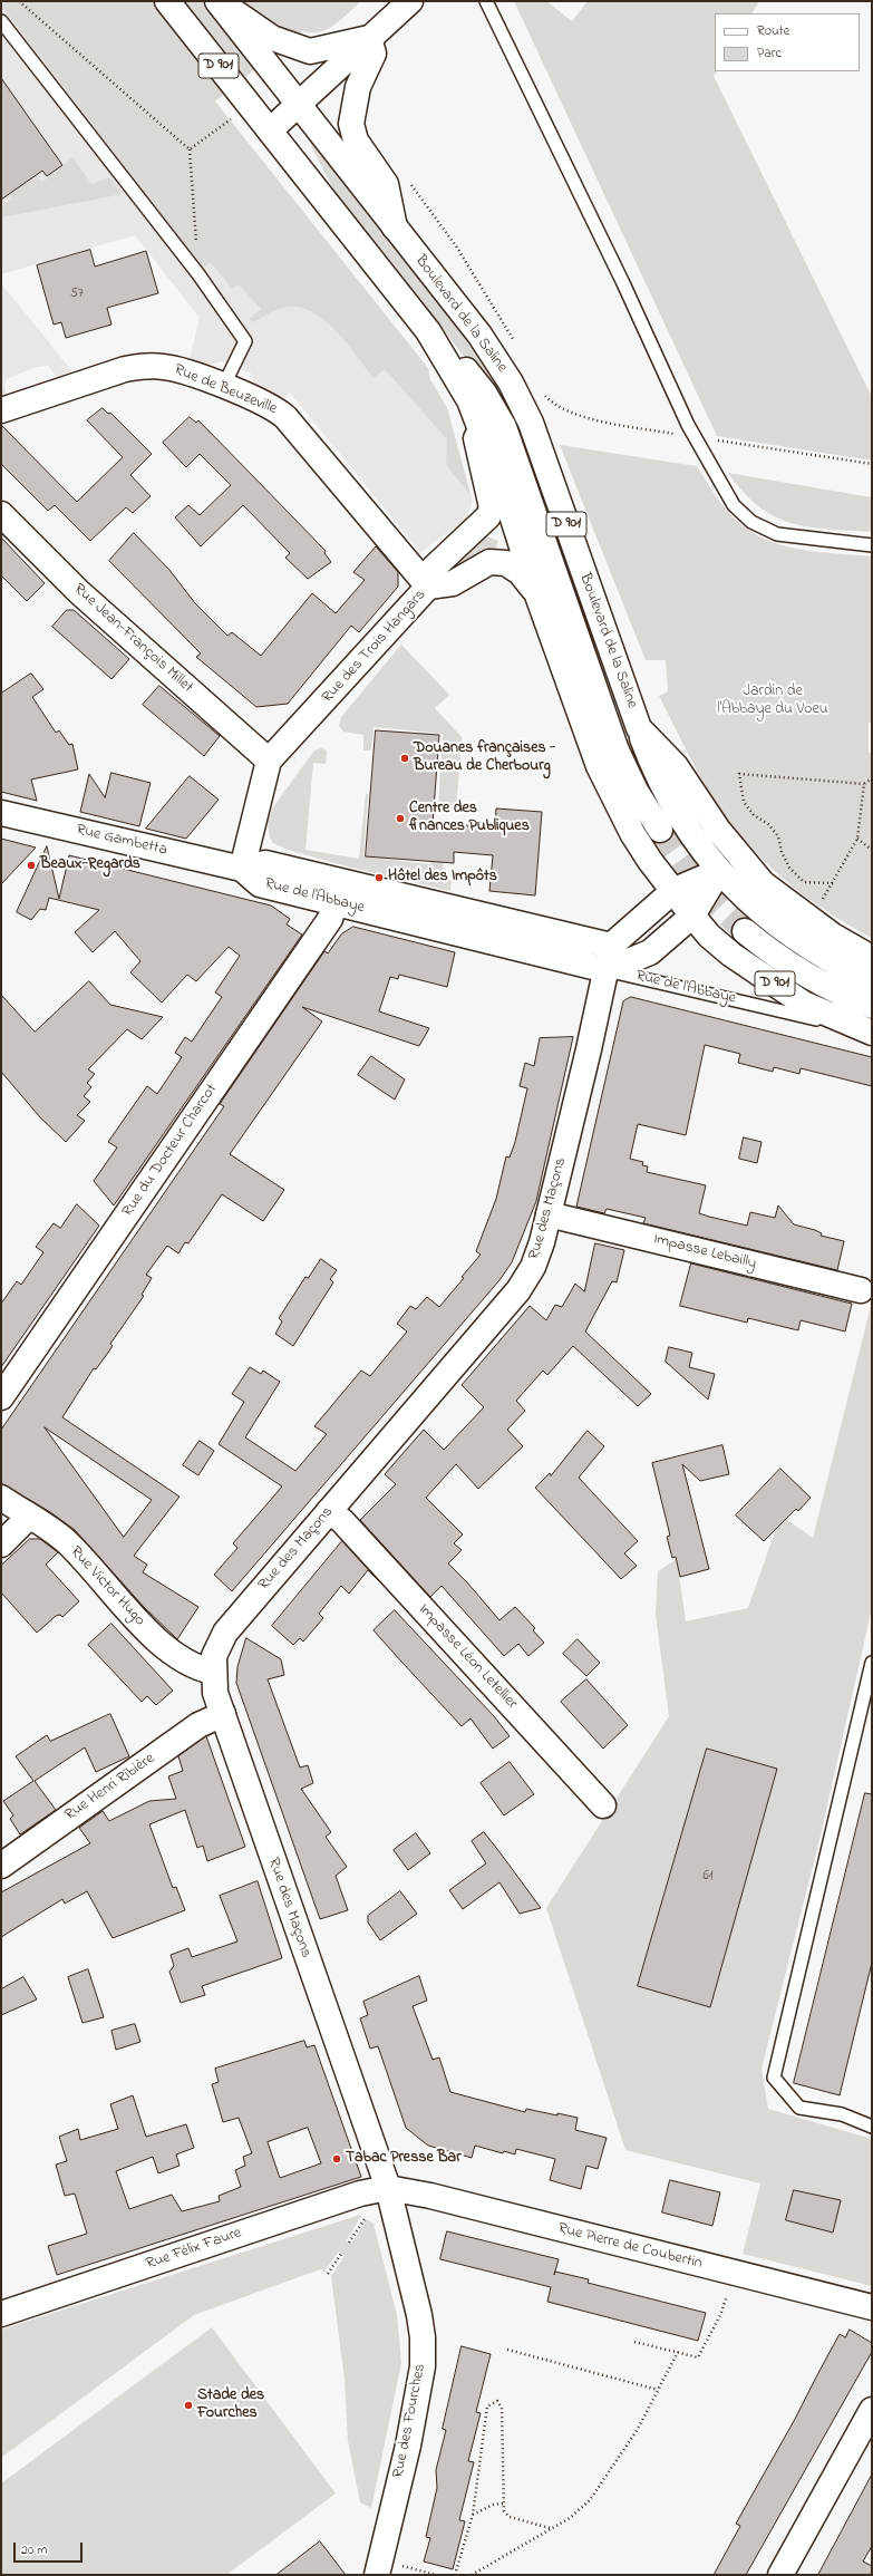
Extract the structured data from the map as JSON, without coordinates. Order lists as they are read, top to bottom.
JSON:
{
  "streets": {
    "main road": [
      "D 901",
      "Boulevard de la Saline",
      "Rue de Beuzeville",
      "Rue Jean-François Millet",
      "Rue des Trois Hangars",
      "Rue Gambetta",
      "Rue de l'Abbaye",
      "Rue du Docteur Charcot",
      "Rue des Maçons",
      "Impasse Lebailly",
      "Rue Victor Hugo",
      "Impasse Léon Letellier",
      "Rue Henri Ribière",
      "Rue Pierre de Coubertin",
      "Rue Félix Faure",
      "Rue des Fourches"
    ]
  },
  "crossings": [
    ["D 901", "Boulevard de la Saline"],
    ["D 901", "Rue de l'Abbaye"],
    ["Boulevard de la Saline", "Rue des Trois Hangars"],
    ["Boulevard de la Saline", "Rue de l'Abbaye"],
    ["Rue de Beuzeville", "Rue des Trois Hangars"],
    ["Rue Jean-François Millet", "Rue des Trois Hangars"],
    ["Rue des Trois Hangars", "Rue Gambetta"],
    ["Rue des Trois Hangars", "Rue de l'Abbaye"],
    ["Rue Gambetta", "Rue de l'Abbaye"],
    ["Rue de l'Abbaye", "Rue du Docteur Charcot"],
    ["Rue de l'Abbaye", "Rue des Maçons"],
    ["Rue des Maçons", "Impasse Lebailly"],
    ["Rue des Maçons", "Rue Victor Hugo"],
    ["Rue des Maçons", "Impasse Léon Letellier"],
    ["Rue des Maçons", "Rue Henri Ribière"],
    ["Rue des Maçons", "Rue Pierre de Coubertin"],
    ["Rue des Maçons", "Rue Félix Faure"],
    ["Rue des Maçons", "Rue des Fourches"],
    ["Rue Pierre de Coubertin", "Rue Félix Faure"],
    ["Rue Pierre de Coubertin", "Rue des Fourches"],
    ["Rue Félix Faure", "Rue des Fourches"]
  ],
  "parks": ["Jardin de l'Abbaye du Voeu"],
  "places": [
    "Douanes françaises - Bureau de Cherbourg",
    "Centre des finances Publiques",
    "Beaux-Regards",
    "Hôtel des Impôts",
    "Tabac Presse Bar",
    "Stade des Fourches"
  ],
  "house_numbers": ["57", "61"],
  "legend": ["Route", "Parc"],
  "scale_bar": "20 m"
}
